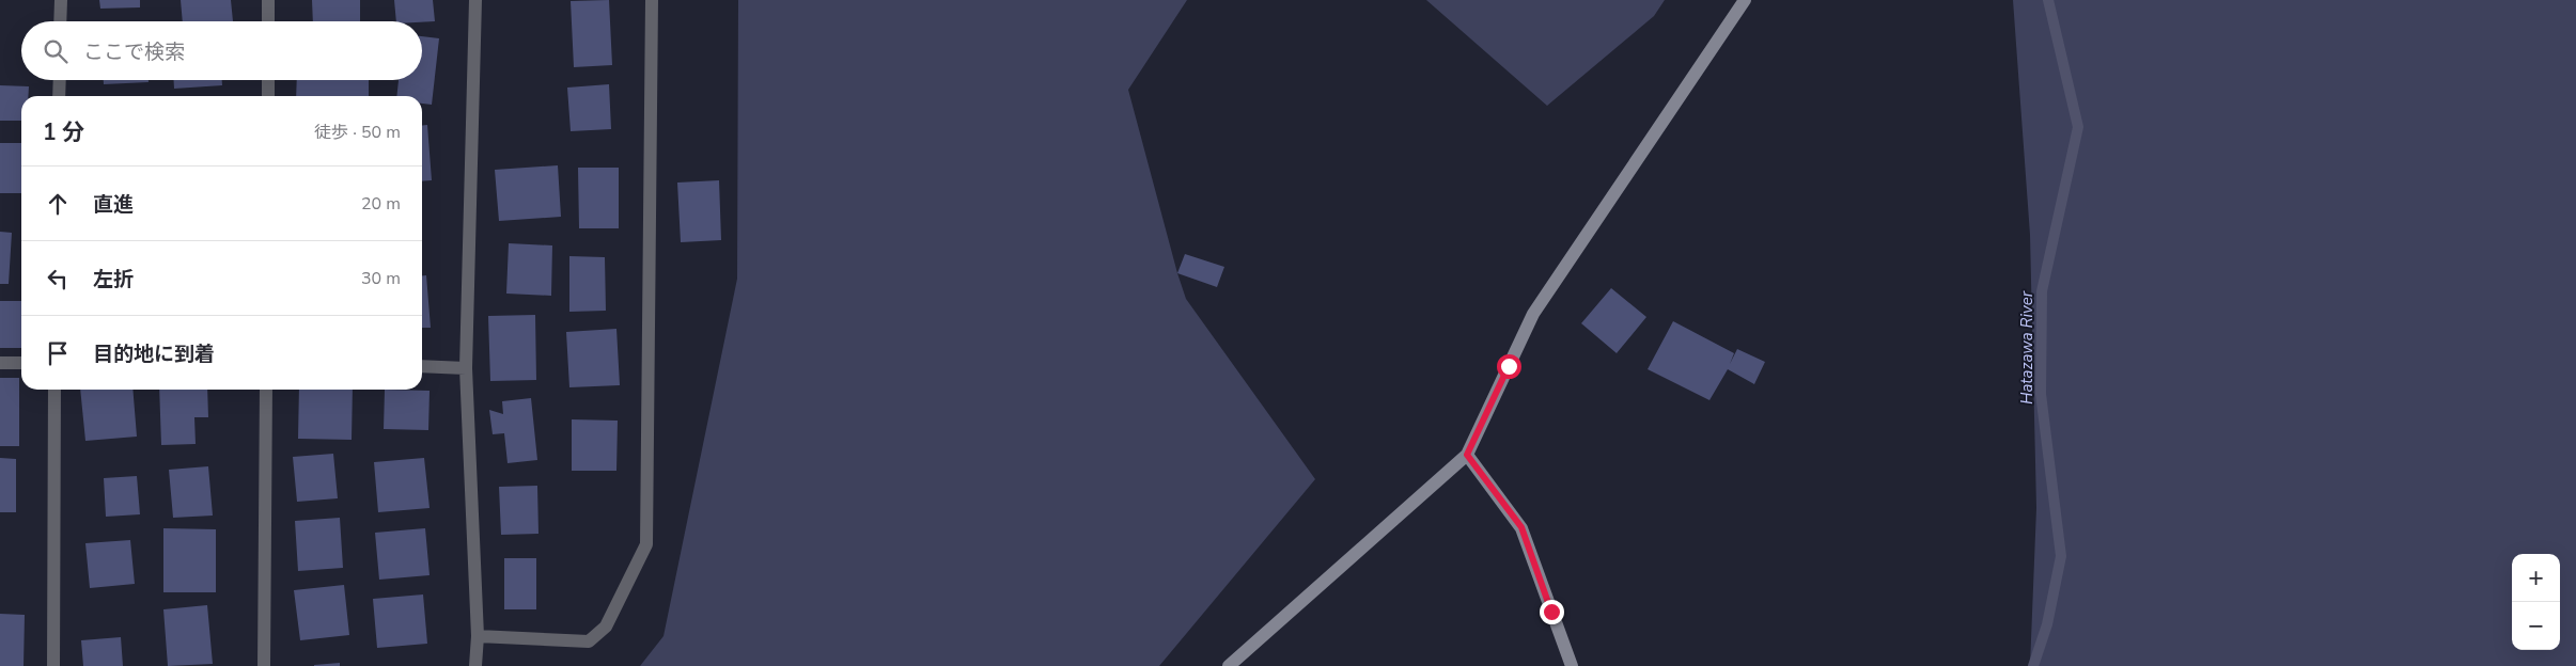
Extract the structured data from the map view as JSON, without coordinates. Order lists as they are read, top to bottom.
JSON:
{
  "water": ["Hatazawa River"],
  "page": {
    "search": "ここで検索",
    "heading": ["1 分", "徒歩 · 50 m"],
    "list": [
      ["直進", "20 m"],
      ["左折", "30 m"],
      "目的地に到着"
    ],
    "map_buttons": ["+", "−"]
  }
}
